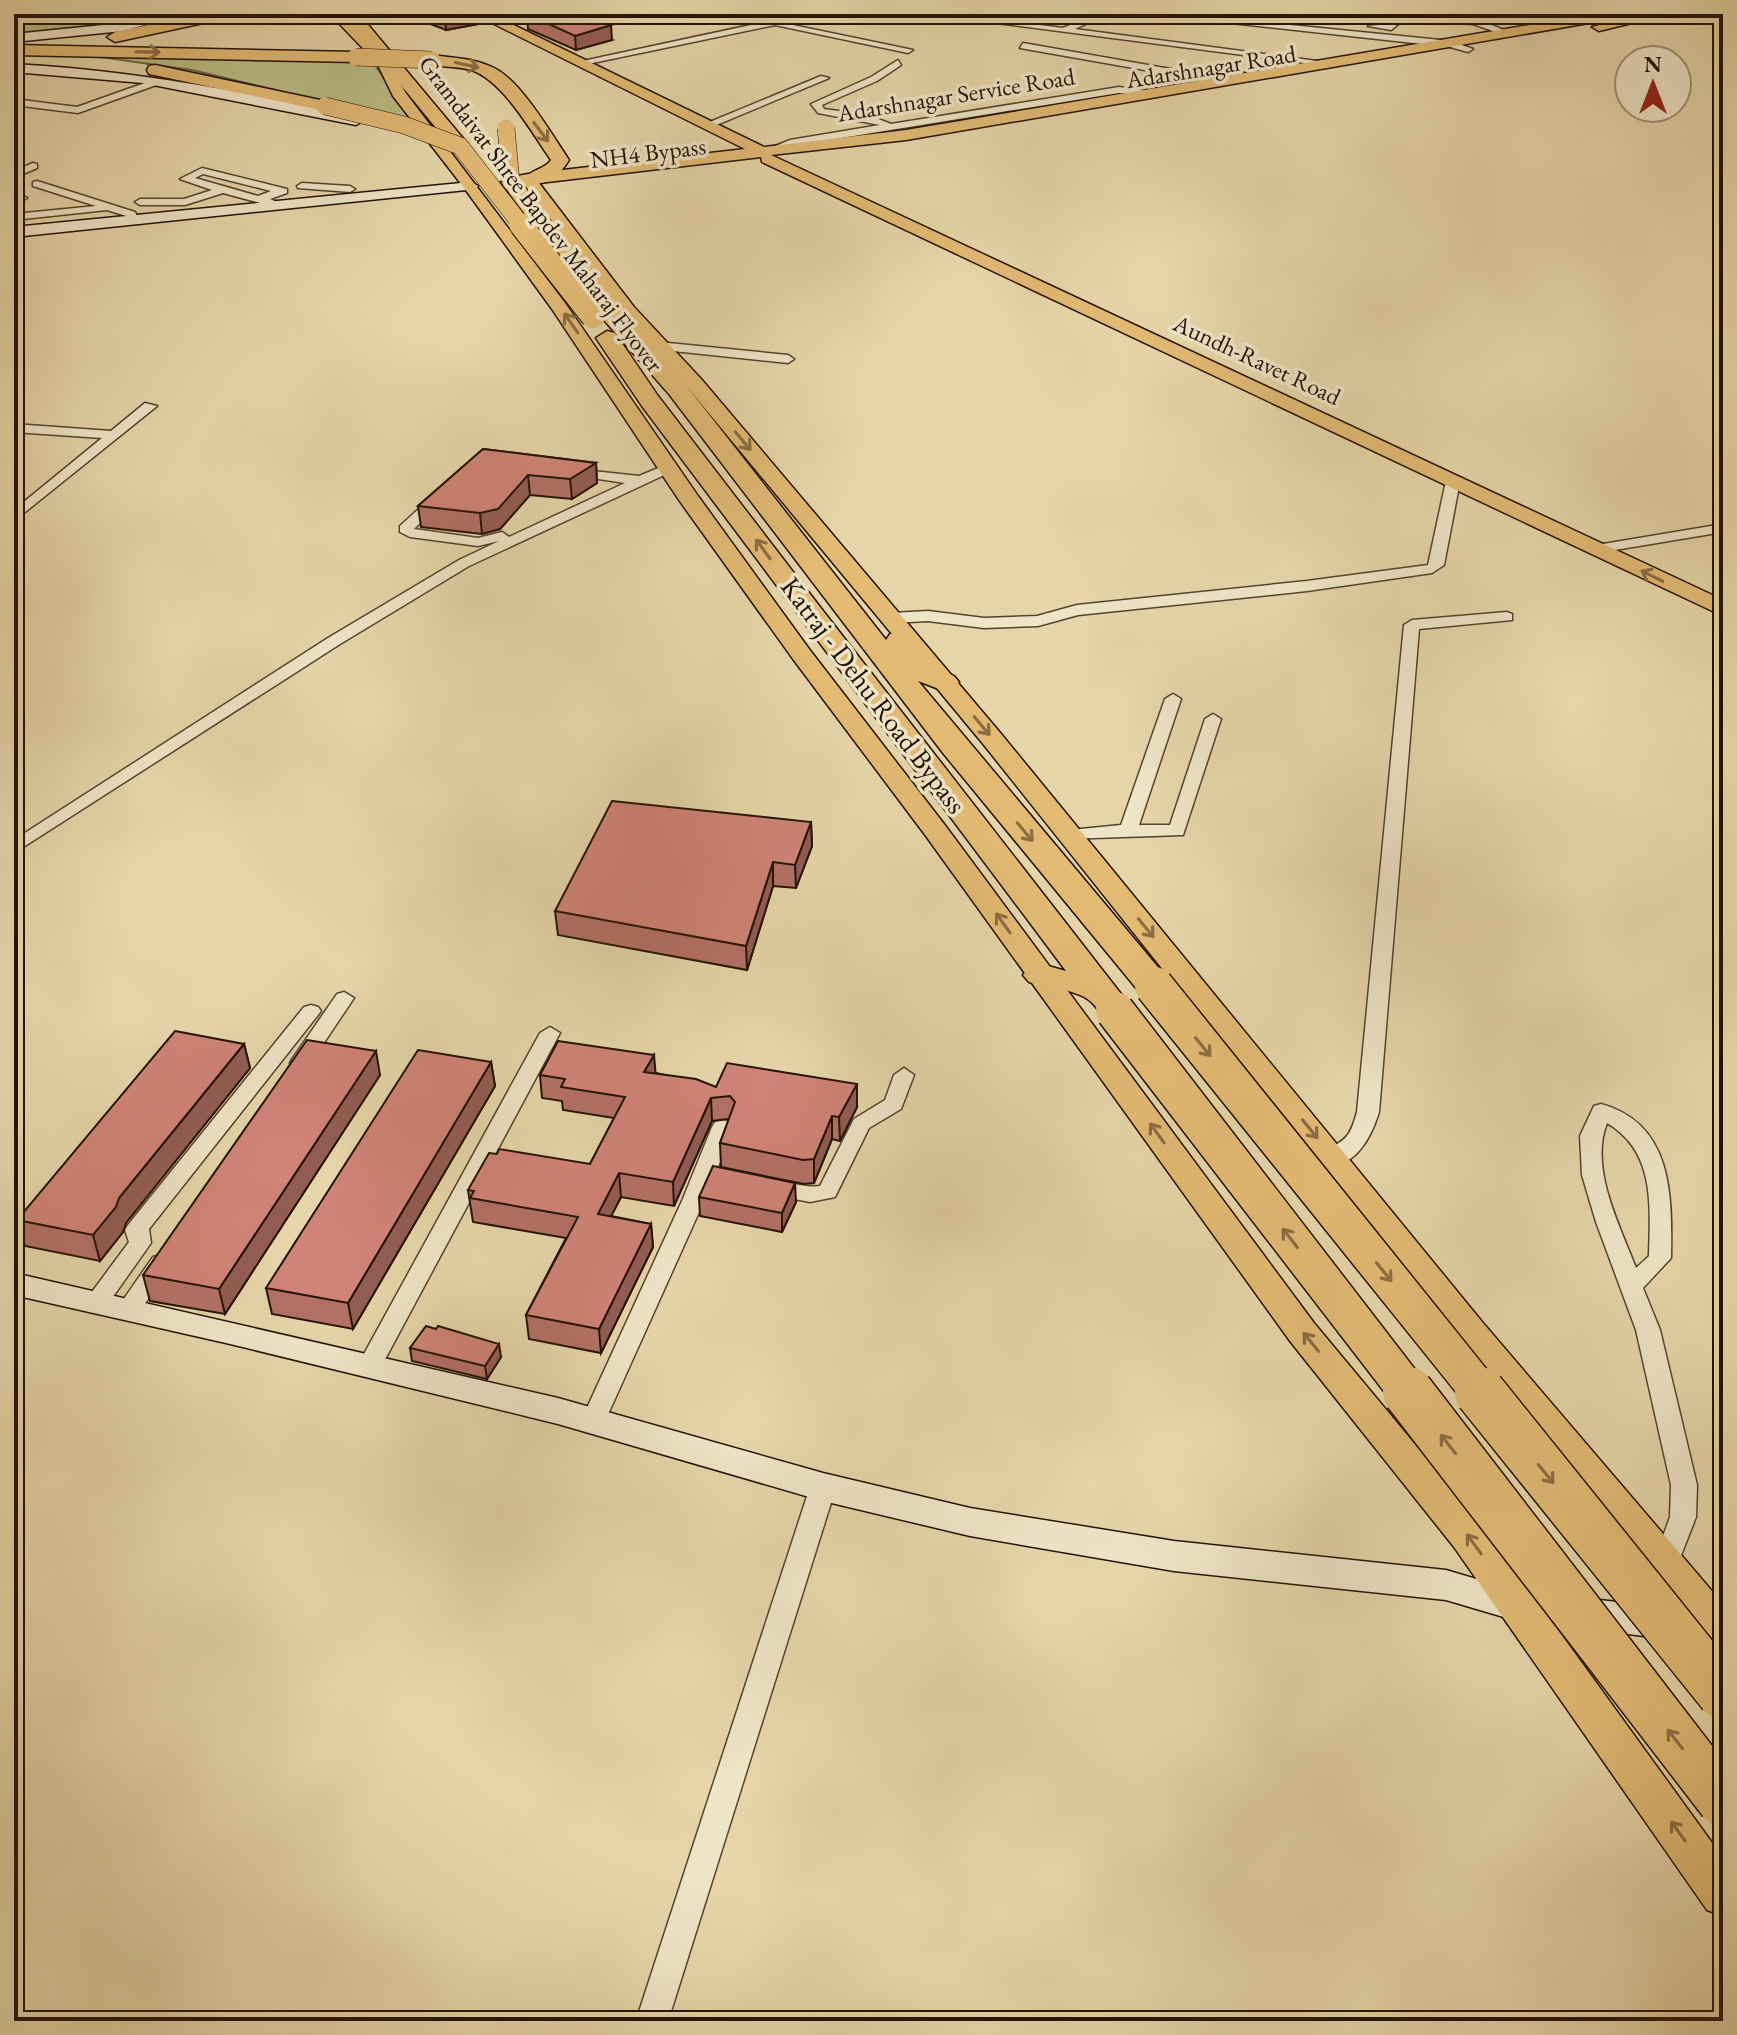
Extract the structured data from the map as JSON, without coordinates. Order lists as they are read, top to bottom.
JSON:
{
  "streets": {
    "highway": ["Gramdaivat Shree Bapdev Maharaj Flyover", "Katraj - Dehu Road Bypass"],
    "main road": ["Adarshnagar Road", "NH4 Bypass", "Aundh-Ravet Road"],
    "street": ["Adarshnagar Service Road"]
  },
  "crossings": [
    ["Adarshnagar Road", "Adarshnagar Service Road"],
    ["Adarshnagar Road", "NH4 Bypass"],
    ["Adarshnagar Road", "Aundh-Ravet Road"],
    ["Adarshnagar Service Road", "NH4 Bypass"],
    ["Adarshnagar Service Road", "Aundh-Ravet Road"],
    ["NH4 Bypass", "Gramdaivat Shree Bapdev Maharaj Flyover"],
    ["NH4 Bypass", "Aundh-Ravet Road"],
    ["Gramdaivat Shree Bapdev Maharaj Flyover", "Katraj - Dehu Road Bypass"]
  ],
  "north": "top"
}
